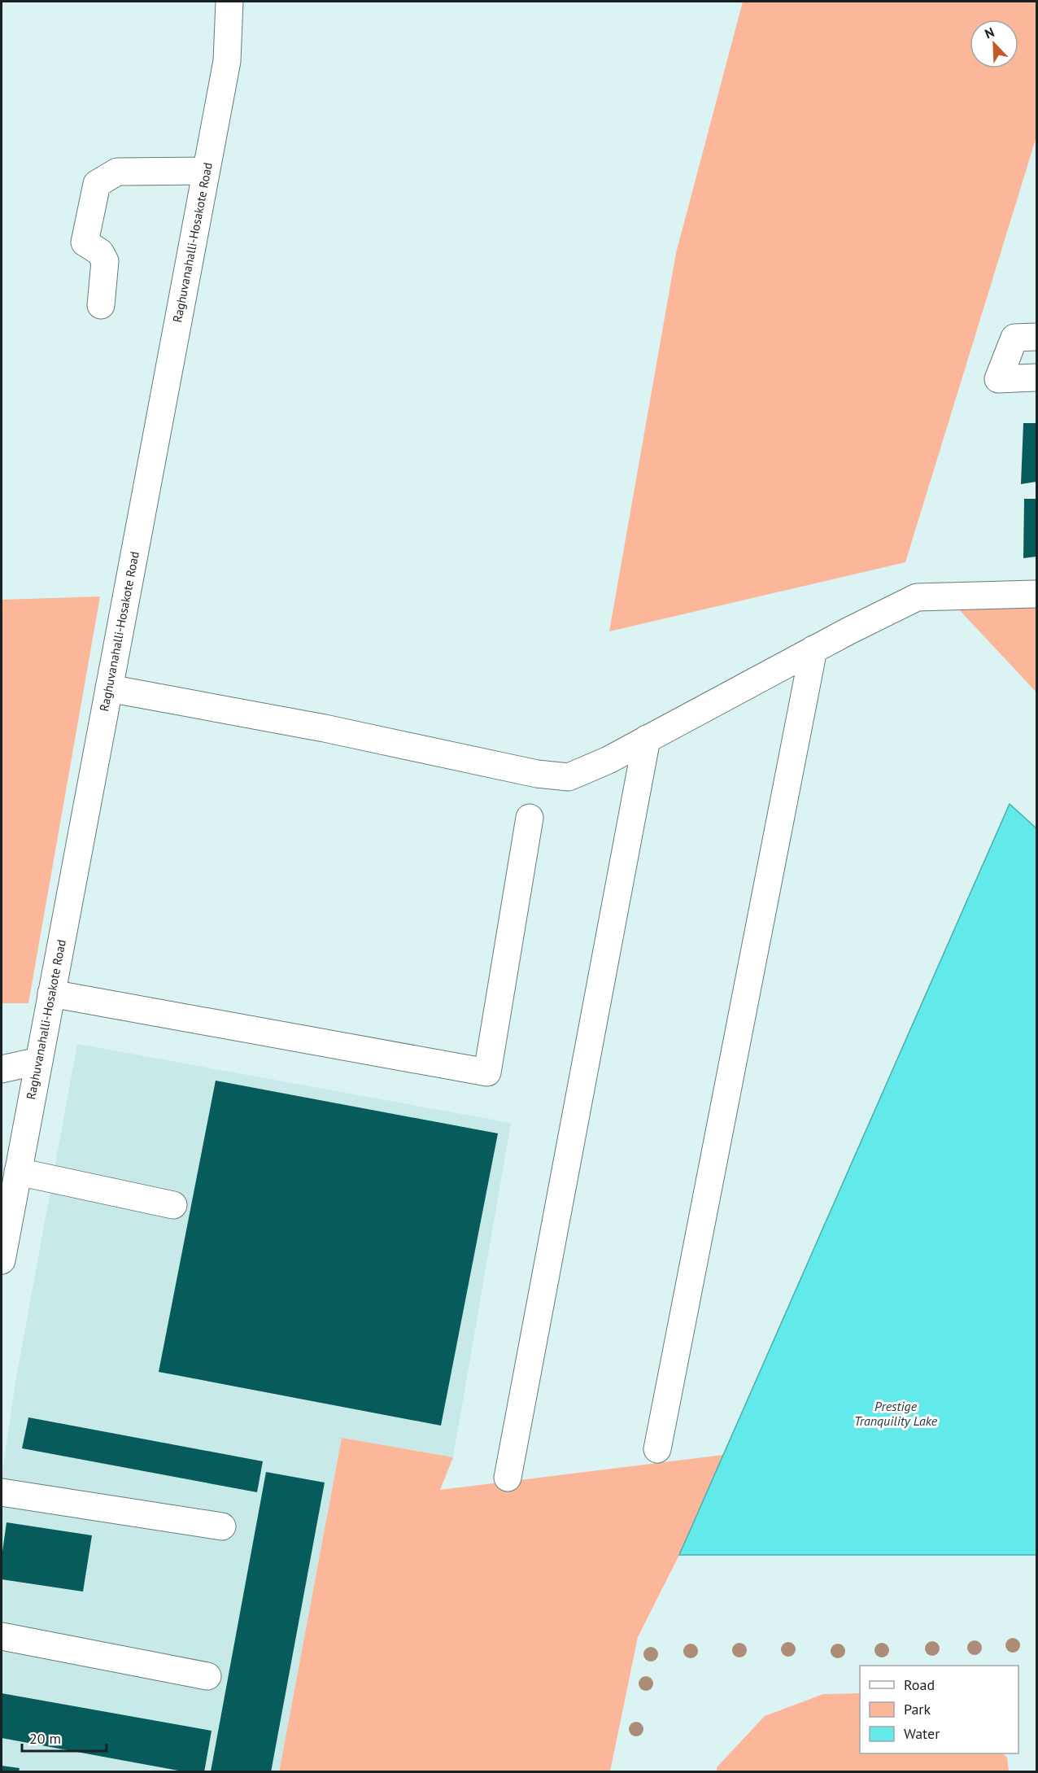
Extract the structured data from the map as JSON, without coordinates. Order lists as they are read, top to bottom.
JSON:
{
  "streets": {
    "main road": ["Raghuvanahalli-Hosakote Road"]
  },
  "water": ["Prestige Tranquility Lake"],
  "legend": ["Road", "Park", "Water"],
  "scale_bar": "20 m",
  "north": "top left"
}
